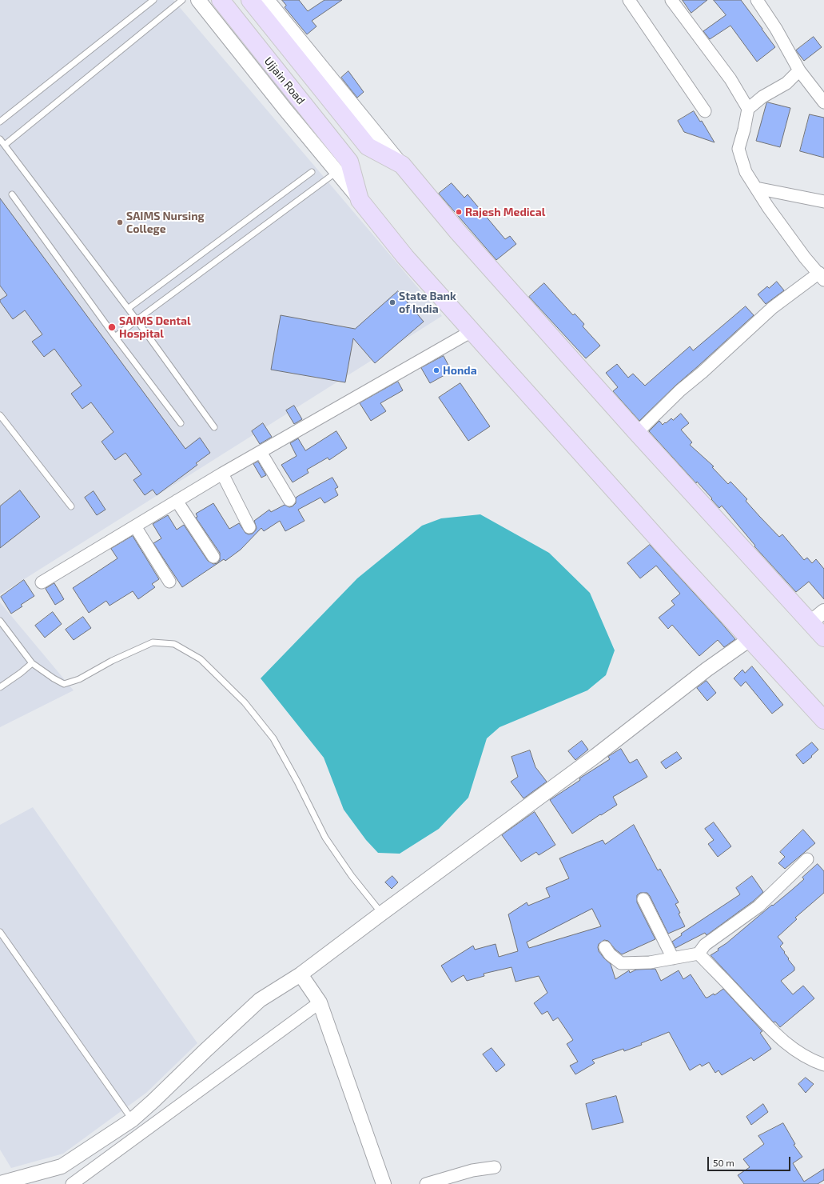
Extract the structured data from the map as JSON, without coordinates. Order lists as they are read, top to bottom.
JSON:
{
  "streets": {
    "main road": ["Ujjain Road"]
  },
  "places": [
    "Rajesh Medical",
    "SAIMS Nursing College",
    "State Bank of India",
    "SAIMS Dental Hospital",
    "Honda"
  ],
  "scale_bar": "50 m"
}
